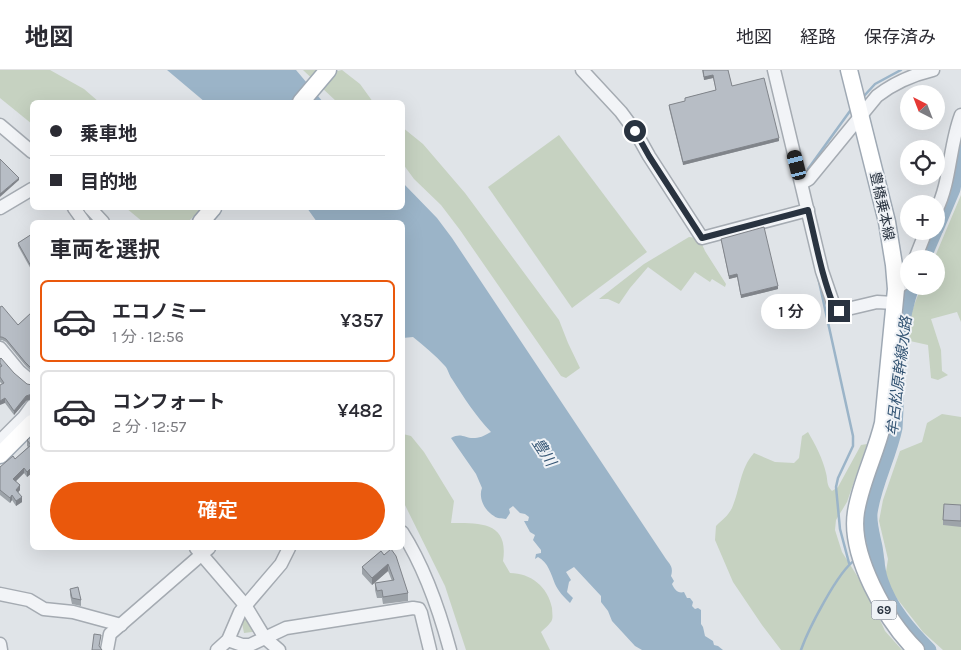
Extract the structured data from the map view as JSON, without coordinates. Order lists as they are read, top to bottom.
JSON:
{
  "streets": {
    "main road": ["豊橋乗本線", "69"]
  },
  "water": ["牟呂松原幹線水路", "豊川"],
  "north": "top left",
  "page": {
    "header": "地図",
    "nav": ["地図", "経路", "保存済み"],
    "map_buttons": ["+", "−"],
    "banner": ["乗車地", "目的地"],
    "heading": "車両を選択",
    "list": [
      {
        "name": "エコノミー",
        "note": "1 分 · 12:56",
        "value": "¥357"
      },
      {
        "name": "コンフォート",
        "note": "2 分 · 12:57",
        "value": "¥482"
      }
    ],
    "bubble": "1 分",
    "buttons": "確定"
  }
}
